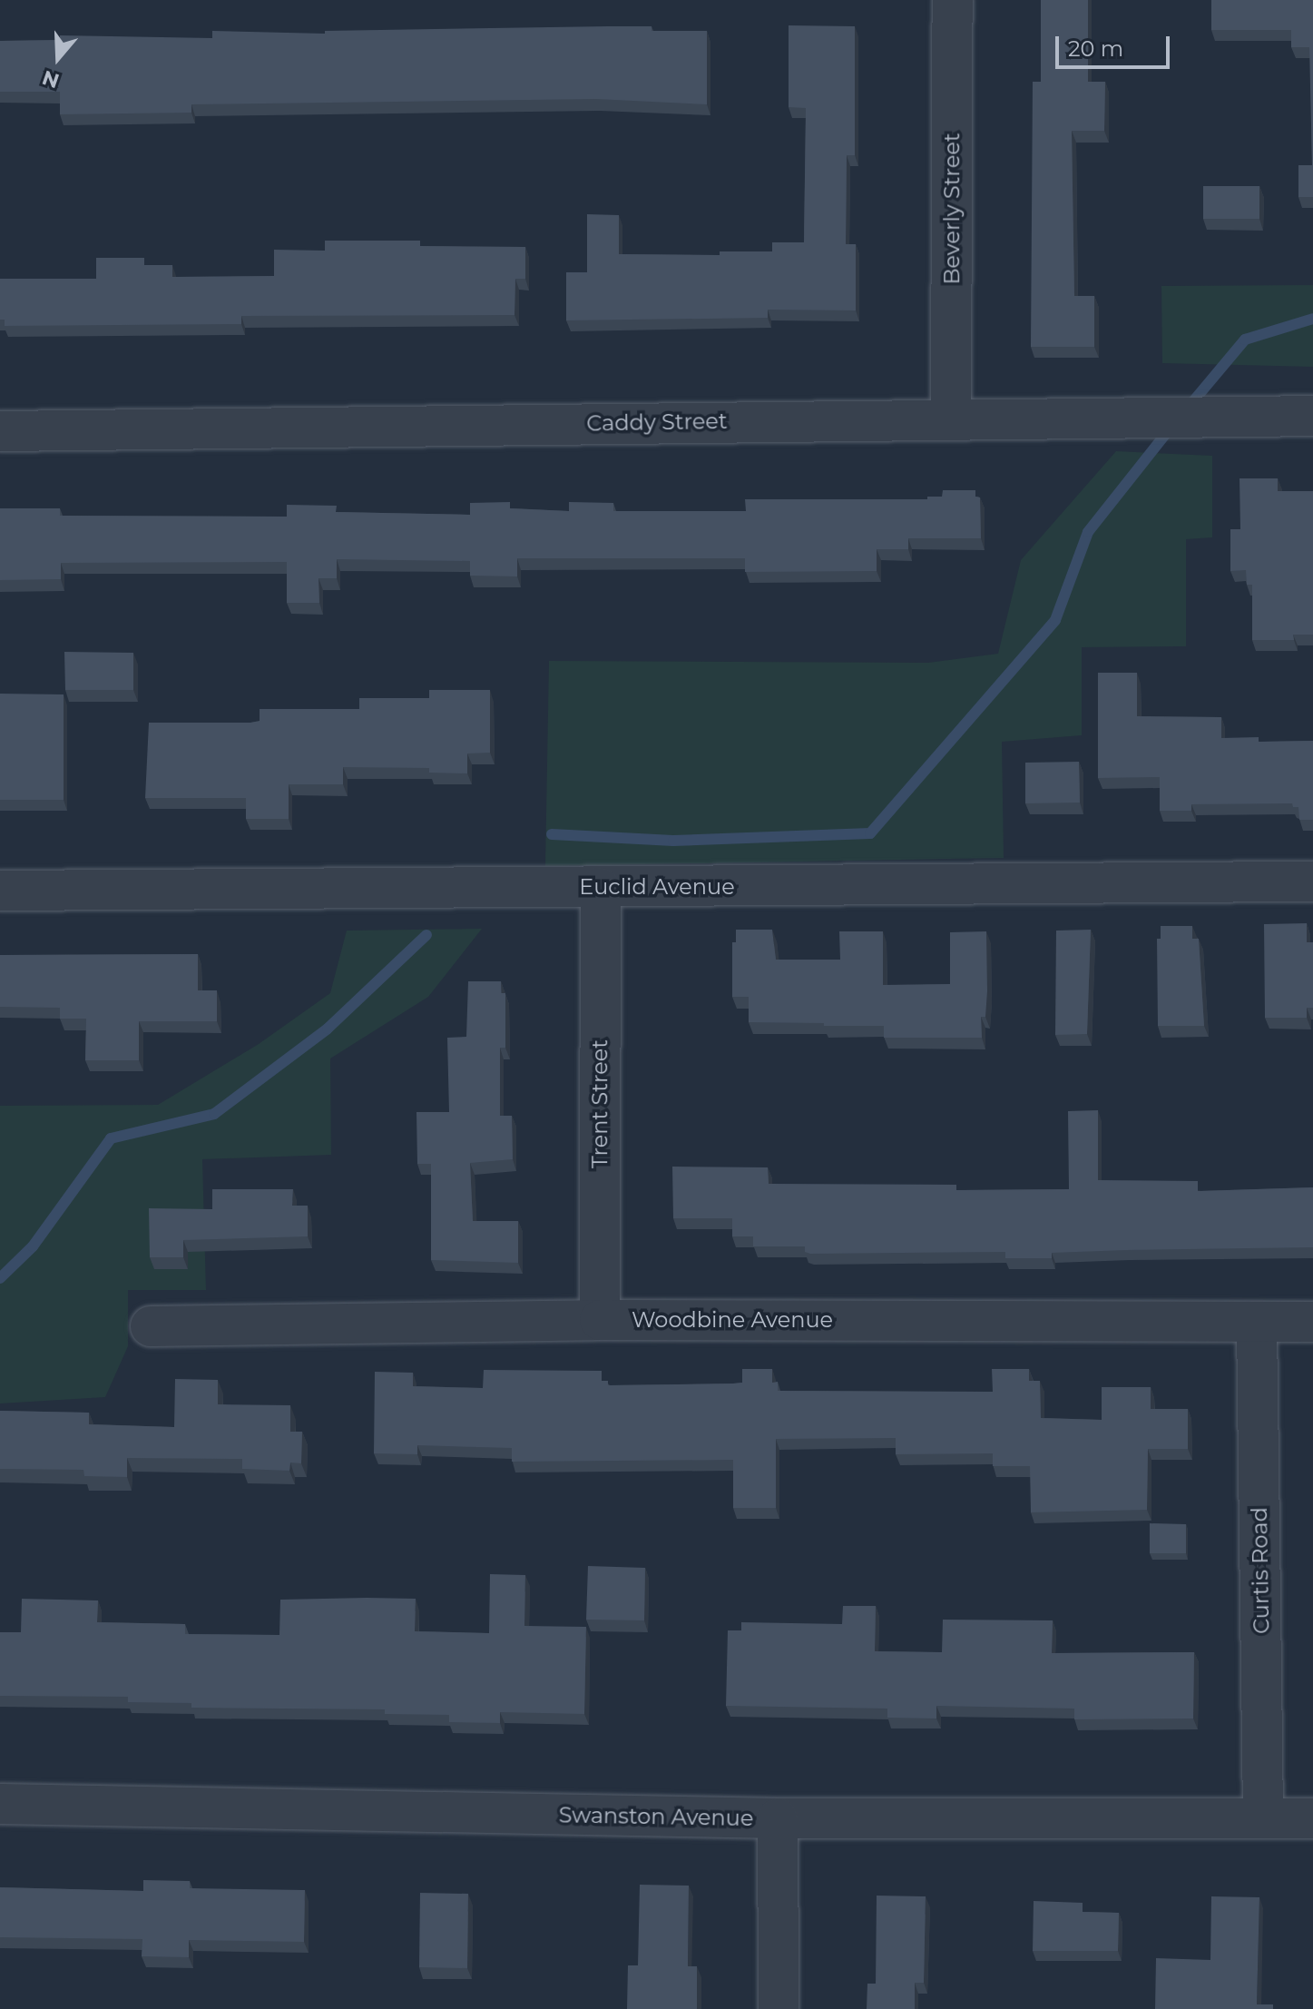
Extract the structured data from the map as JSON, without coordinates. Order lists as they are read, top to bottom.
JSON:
{
  "streets": {
    "street": [
      "Beverly Street",
      "Caddy Street",
      "Euclid Avenue",
      "Trent Street",
      "Woodbine Avenue",
      "Curtis Road",
      "Swanston Avenue"
    ]
  },
  "crossings": [
    ["Beverly Street", "Caddy Street"],
    ["Euclid Avenue", "Trent Street"],
    ["Trent Street", "Woodbine Avenue"],
    ["Woodbine Avenue", "Curtis Road"],
    ["Curtis Road", "Swanston Avenue"]
  ],
  "scale_bar": "20 m",
  "north": "bottom"
}
